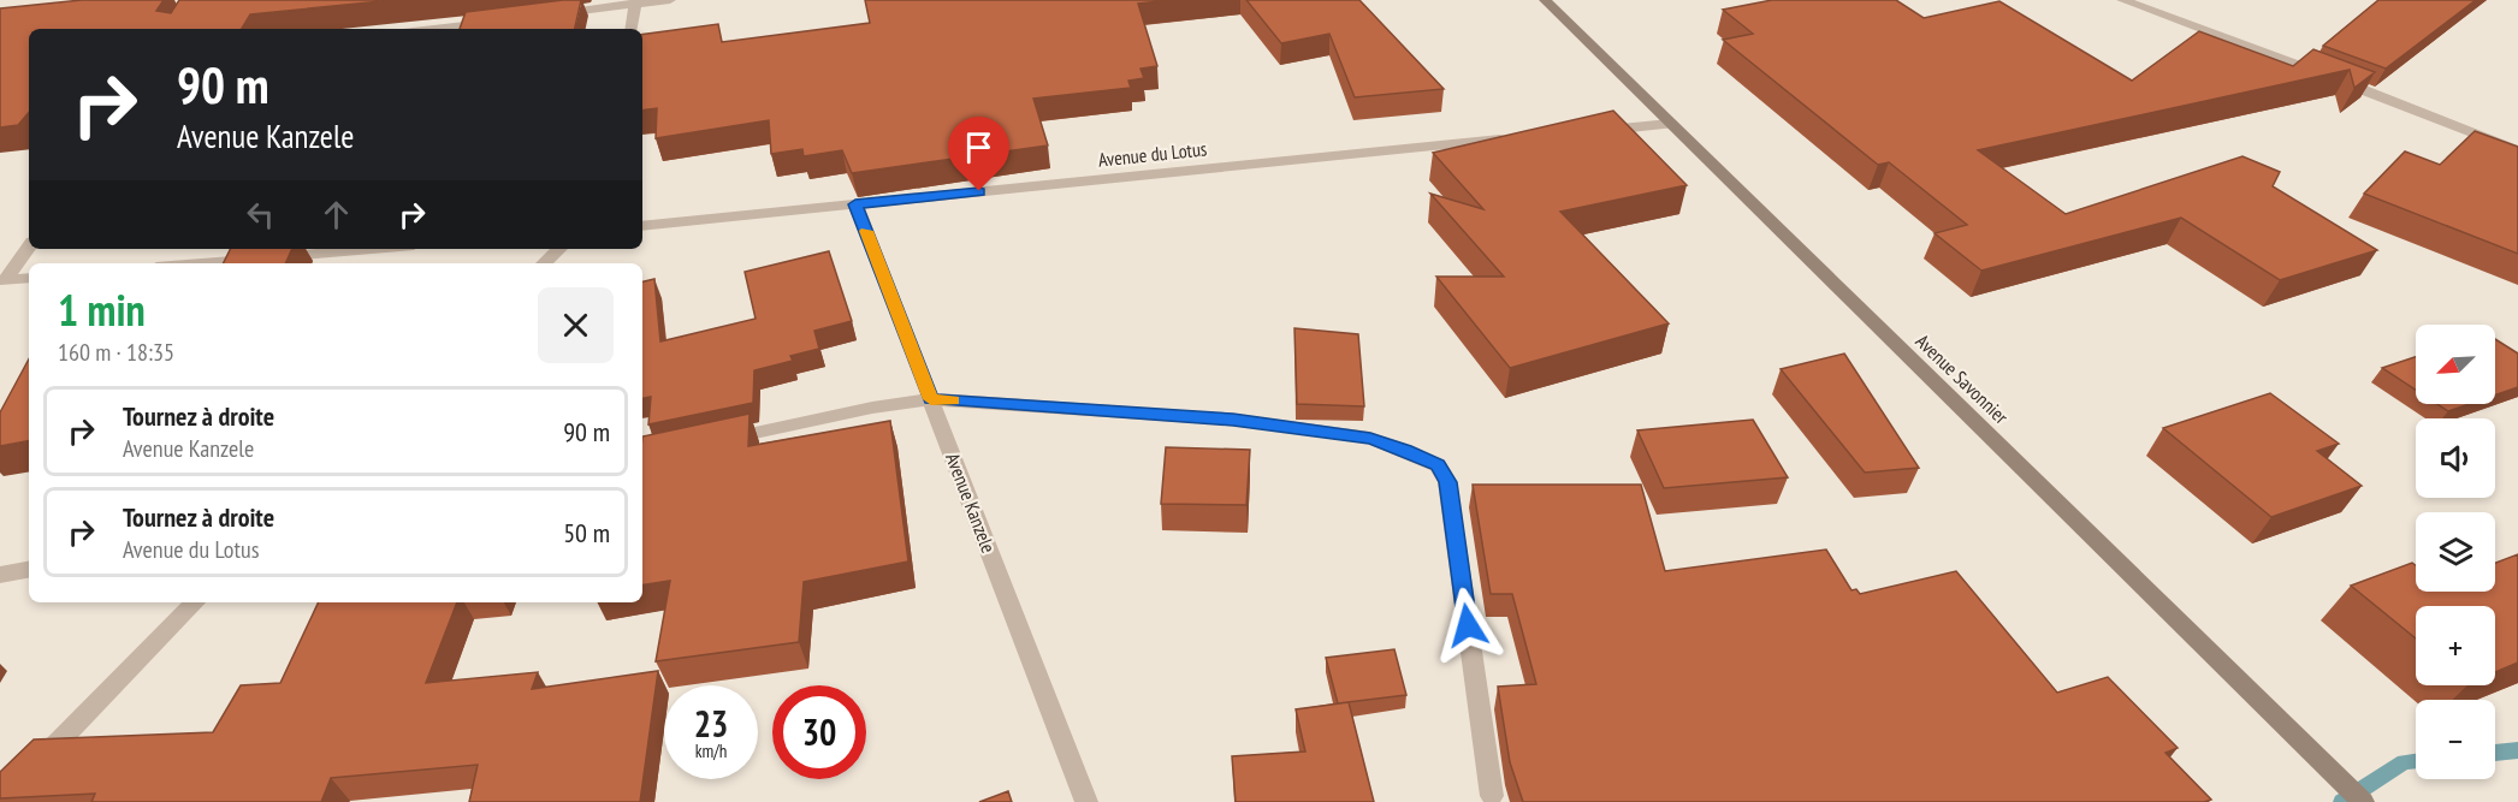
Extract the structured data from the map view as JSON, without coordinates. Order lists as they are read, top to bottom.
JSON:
{
  "streets": {
    "street": ["Avenue du Lotus", "Avenue Savonnier", "Avenue Kanzele"]
  },
  "crossings": [
    ["Avenue du Lotus", "Avenue Kanzele"]
  ],
  "north": "bottom left",
  "page": {
    "turn": ["90 m", "Avenue Kanzele"],
    "heading": ["1 min", "160 m · 18:35"],
    "map_buttons": ["+", "−"],
    "list": [
      {
        "name": "Tournez à droite",
        "note": "Avenue Kanzele",
        "value": "90 m"
      },
      {
        "name": "Tournez à droite",
        "note": "Avenue du Lotus",
        "value": "50 m"
      }
    ],
    "speed": "23 km/h",
    "limit": "30"
  }
}
